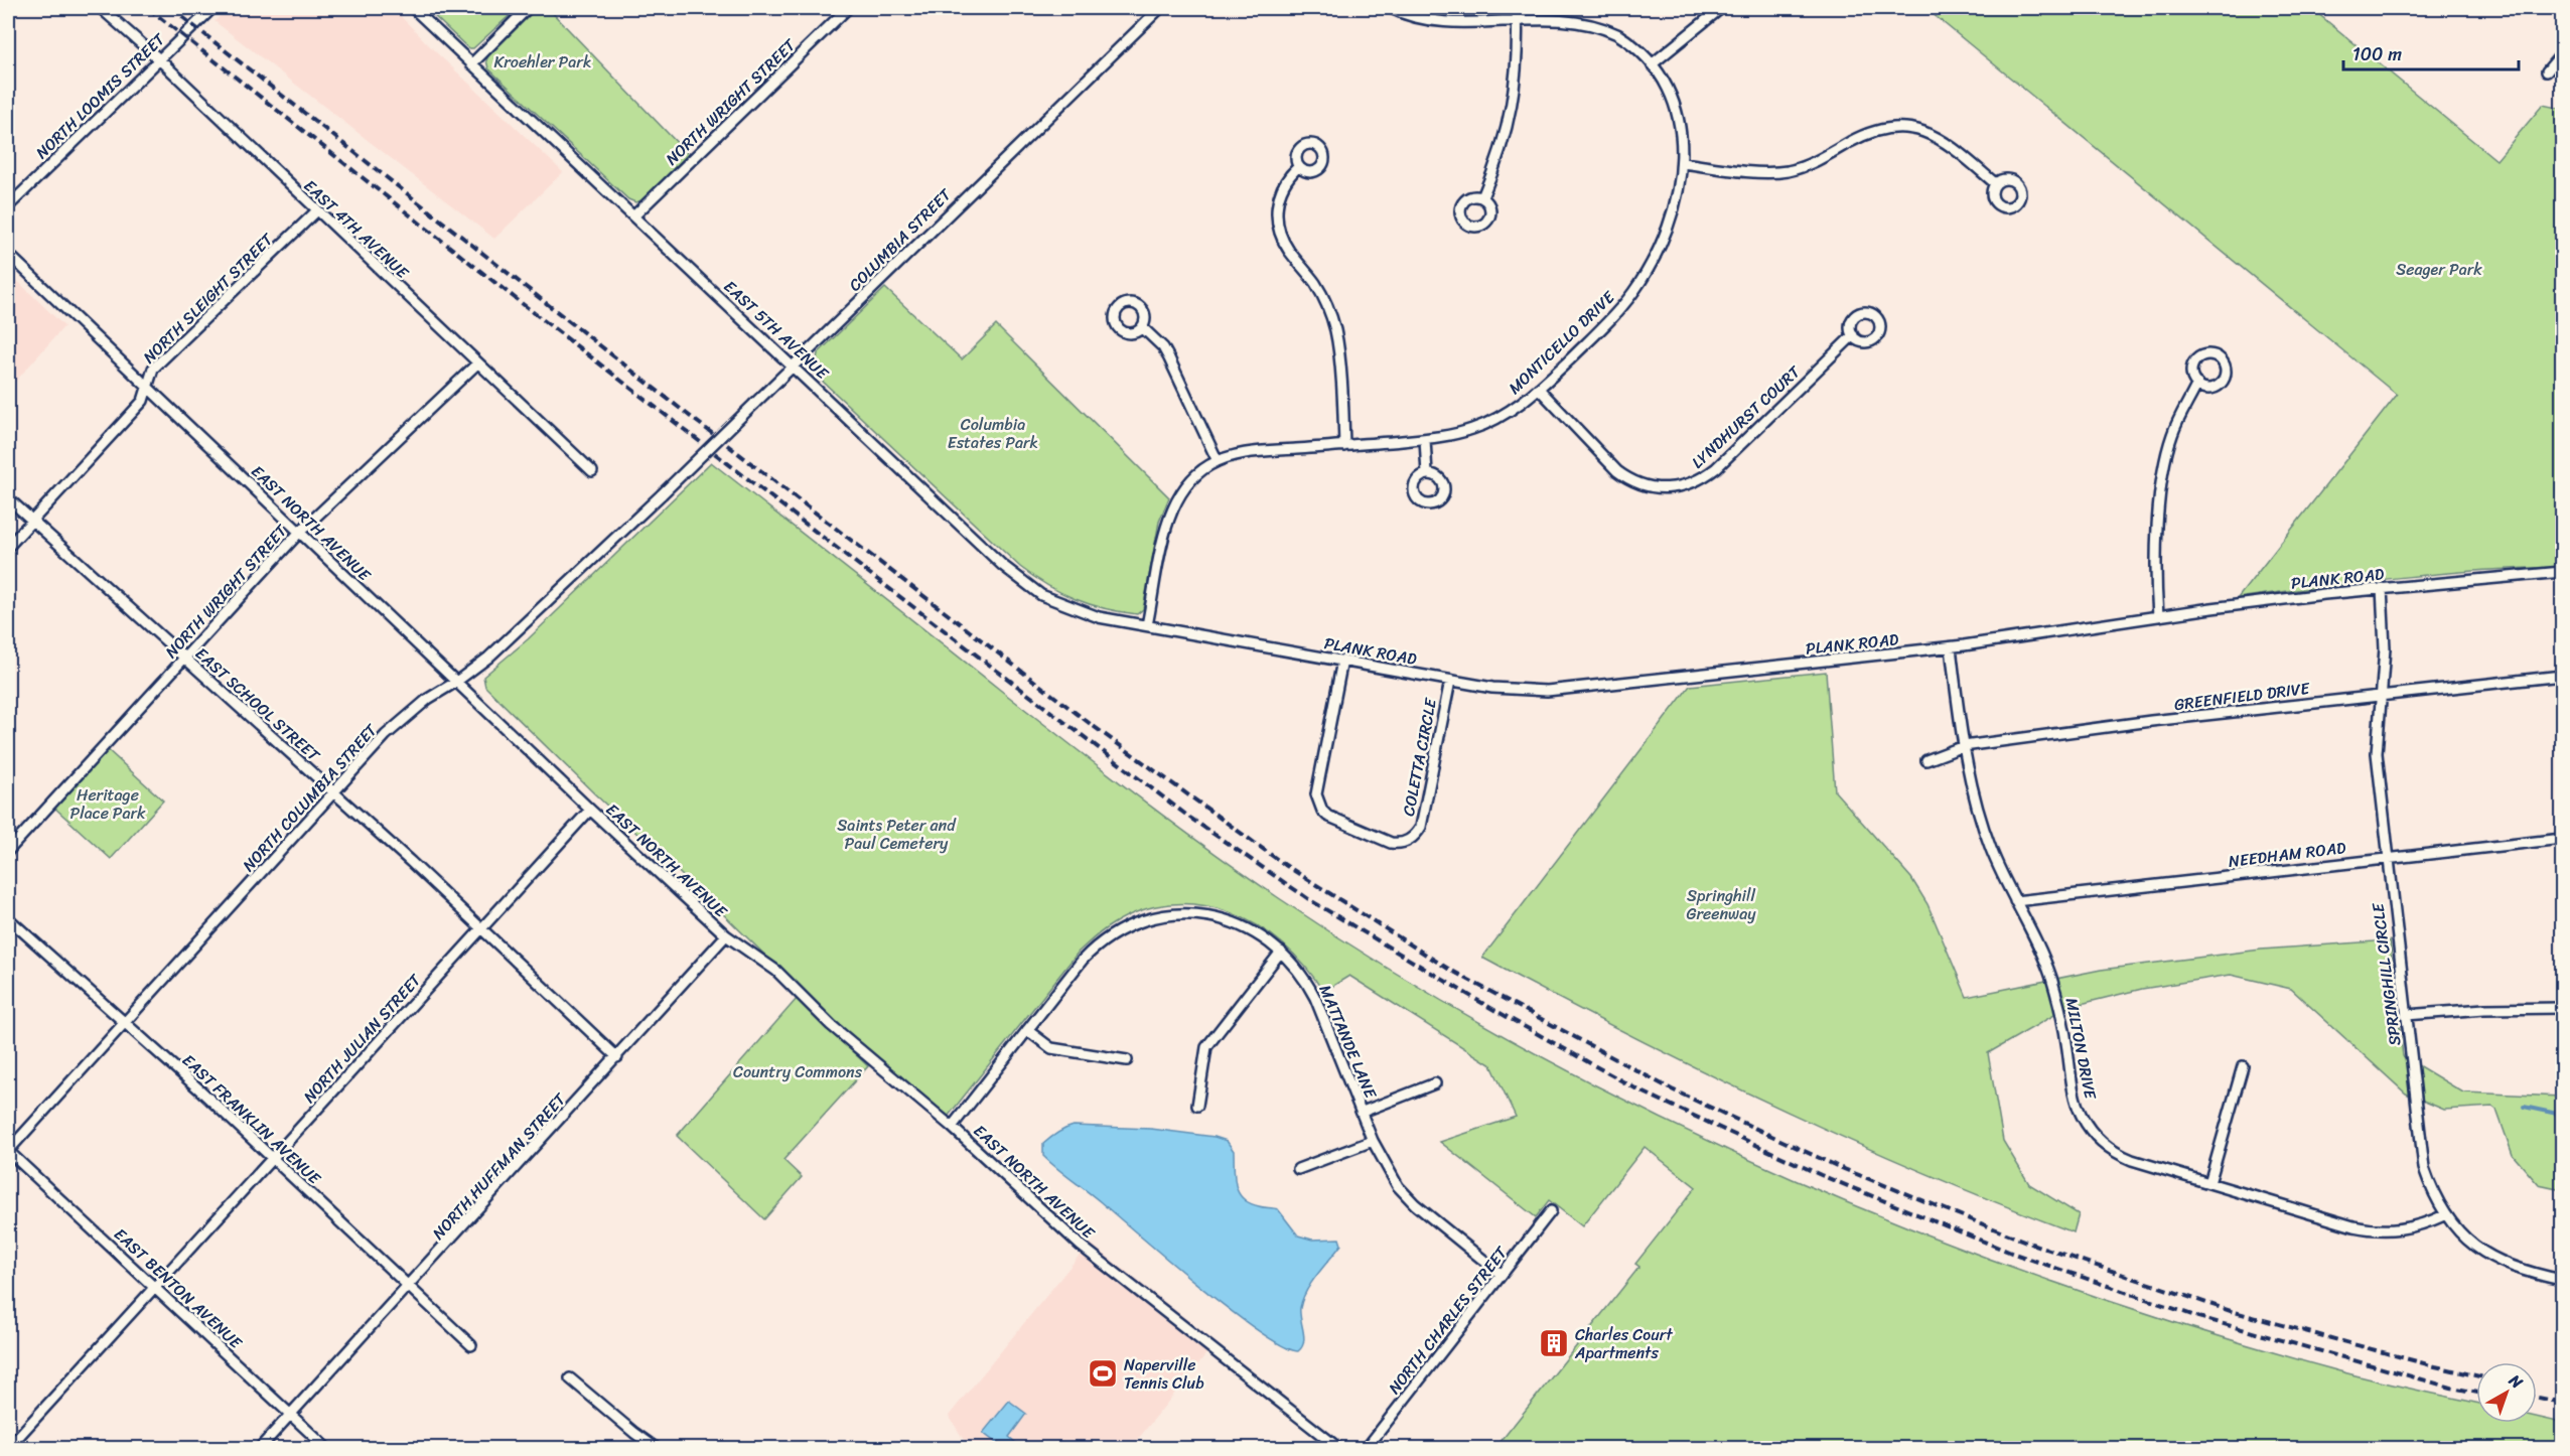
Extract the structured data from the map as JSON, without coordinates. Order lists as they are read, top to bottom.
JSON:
{
  "streets": {
    "street": [
      "NORTH LOOMIS STREET",
      "NORTH WRIGHT STREET",
      "EAST 4TH AVENUE",
      "COLUMBIA STREET",
      "NORTH SLEIGHT STREET",
      "EAST 5TH AVENUE",
      "MONTICELLO DRIVE",
      "LYNDHURST COURT",
      "EAST NORTH AVENUE",
      "PLANK ROAD",
      "GREENFIELD DRIVE",
      "EAST SCHOOL STREET",
      "COLETTA CIRCLE",
      "NORTH COLUMBIA STREET",
      "NEEDHAM ROAD",
      "SPRINGHILL CIRCLE",
      "NORTH JULIAN STREET",
      "MATTANDE LANE",
      "MILTON DRIVE",
      "EAST FRANKLIN AVENUE",
      "NORTH HUFFMAN STREET",
      "EAST BENTON AVENUE",
      "NORTH CHARLES STREET"
    ]
  },
  "crossings": [
    ["NORTH LOOMIS STREET", "EAST 4TH AVENUE"],
    ["NORTH WRIGHT STREET", "EAST 4TH AVENUE"],
    ["NORTH WRIGHT STREET", "EAST 5TH AVENUE"],
    ["NORTH WRIGHT STREET", "EAST NORTH AVENUE"],
    ["NORTH WRIGHT STREET", "EAST SCHOOL STREET"],
    ["EAST 4TH AVENUE", "NORTH SLEIGHT STREET"],
    ["COLUMBIA STREET", "EAST 5TH AVENUE"],
    ["COLUMBIA STREET", "NORTH COLUMBIA STREET"],
    ["NORTH SLEIGHT STREET", "EAST NORTH AVENUE"],
    ["NORTH SLEIGHT STREET", "EAST SCHOOL STREET"],
    ["EAST 5TH AVENUE", "MONTICELLO DRIVE"],
    ["EAST 5TH AVENUE", "PLANK ROAD"],
    ["MONTICELLO DRIVE", "LYNDHURST COURT"],
    ["MONTICELLO DRIVE", "PLANK ROAD"],
    ["EAST NORTH AVENUE", "NORTH COLUMBIA STREET"],
    ["EAST NORTH AVENUE", "NORTH JULIAN STREET"],
    ["EAST NORTH AVENUE", "MATTANDE LANE"],
    ["EAST NORTH AVENUE", "NORTH HUFFMAN STREET"],
    ["PLANK ROAD", "COLETTA CIRCLE"],
    ["PLANK ROAD", "SPRINGHILL CIRCLE"],
    ["PLANK ROAD", "MILTON DRIVE"],
    ["GREENFIELD DRIVE", "SPRINGHILL CIRCLE"],
    ["GREENFIELD DRIVE", "MILTON DRIVE"],
    ["EAST SCHOOL STREET", "NORTH COLUMBIA STREET"],
    ["EAST SCHOOL STREET", "NORTH JULIAN STREET"],
    ["EAST SCHOOL STREET", "NORTH HUFFMAN STREET"],
    ["NORTH COLUMBIA STREET", "EAST FRANKLIN AVENUE"],
    ["NORTH COLUMBIA STREET", "EAST BENTON AVENUE"],
    ["NEEDHAM ROAD", "SPRINGHILL CIRCLE"],
    ["NEEDHAM ROAD", "MILTON DRIVE"],
    ["SPRINGHILL CIRCLE", "MILTON DRIVE"],
    ["NORTH JULIAN STREET", "EAST FRANKLIN AVENUE"],
    ["NORTH JULIAN STREET", "EAST BENTON AVENUE"],
    ["MATTANDE LANE", "NORTH CHARLES STREET"],
    ["EAST FRANKLIN AVENUE", "NORTH HUFFMAN STREET"],
    ["NORTH HUFFMAN STREET", "EAST BENTON AVENUE"]
  ],
  "parks": [
    "Kroehler Park",
    "Seager Park",
    "Columbia Estates Park",
    "Heritage Place Park",
    "Saints Peter and Paul Cemetery",
    "Springhill Greenway",
    "Country Commons"
  ],
  "places": {
    "building": ["Charles Court Apartments"],
    "sports": ["Naperville Tennis Club"]
  },
  "scale_bar": "100 m",
  "north": "top right"
}
